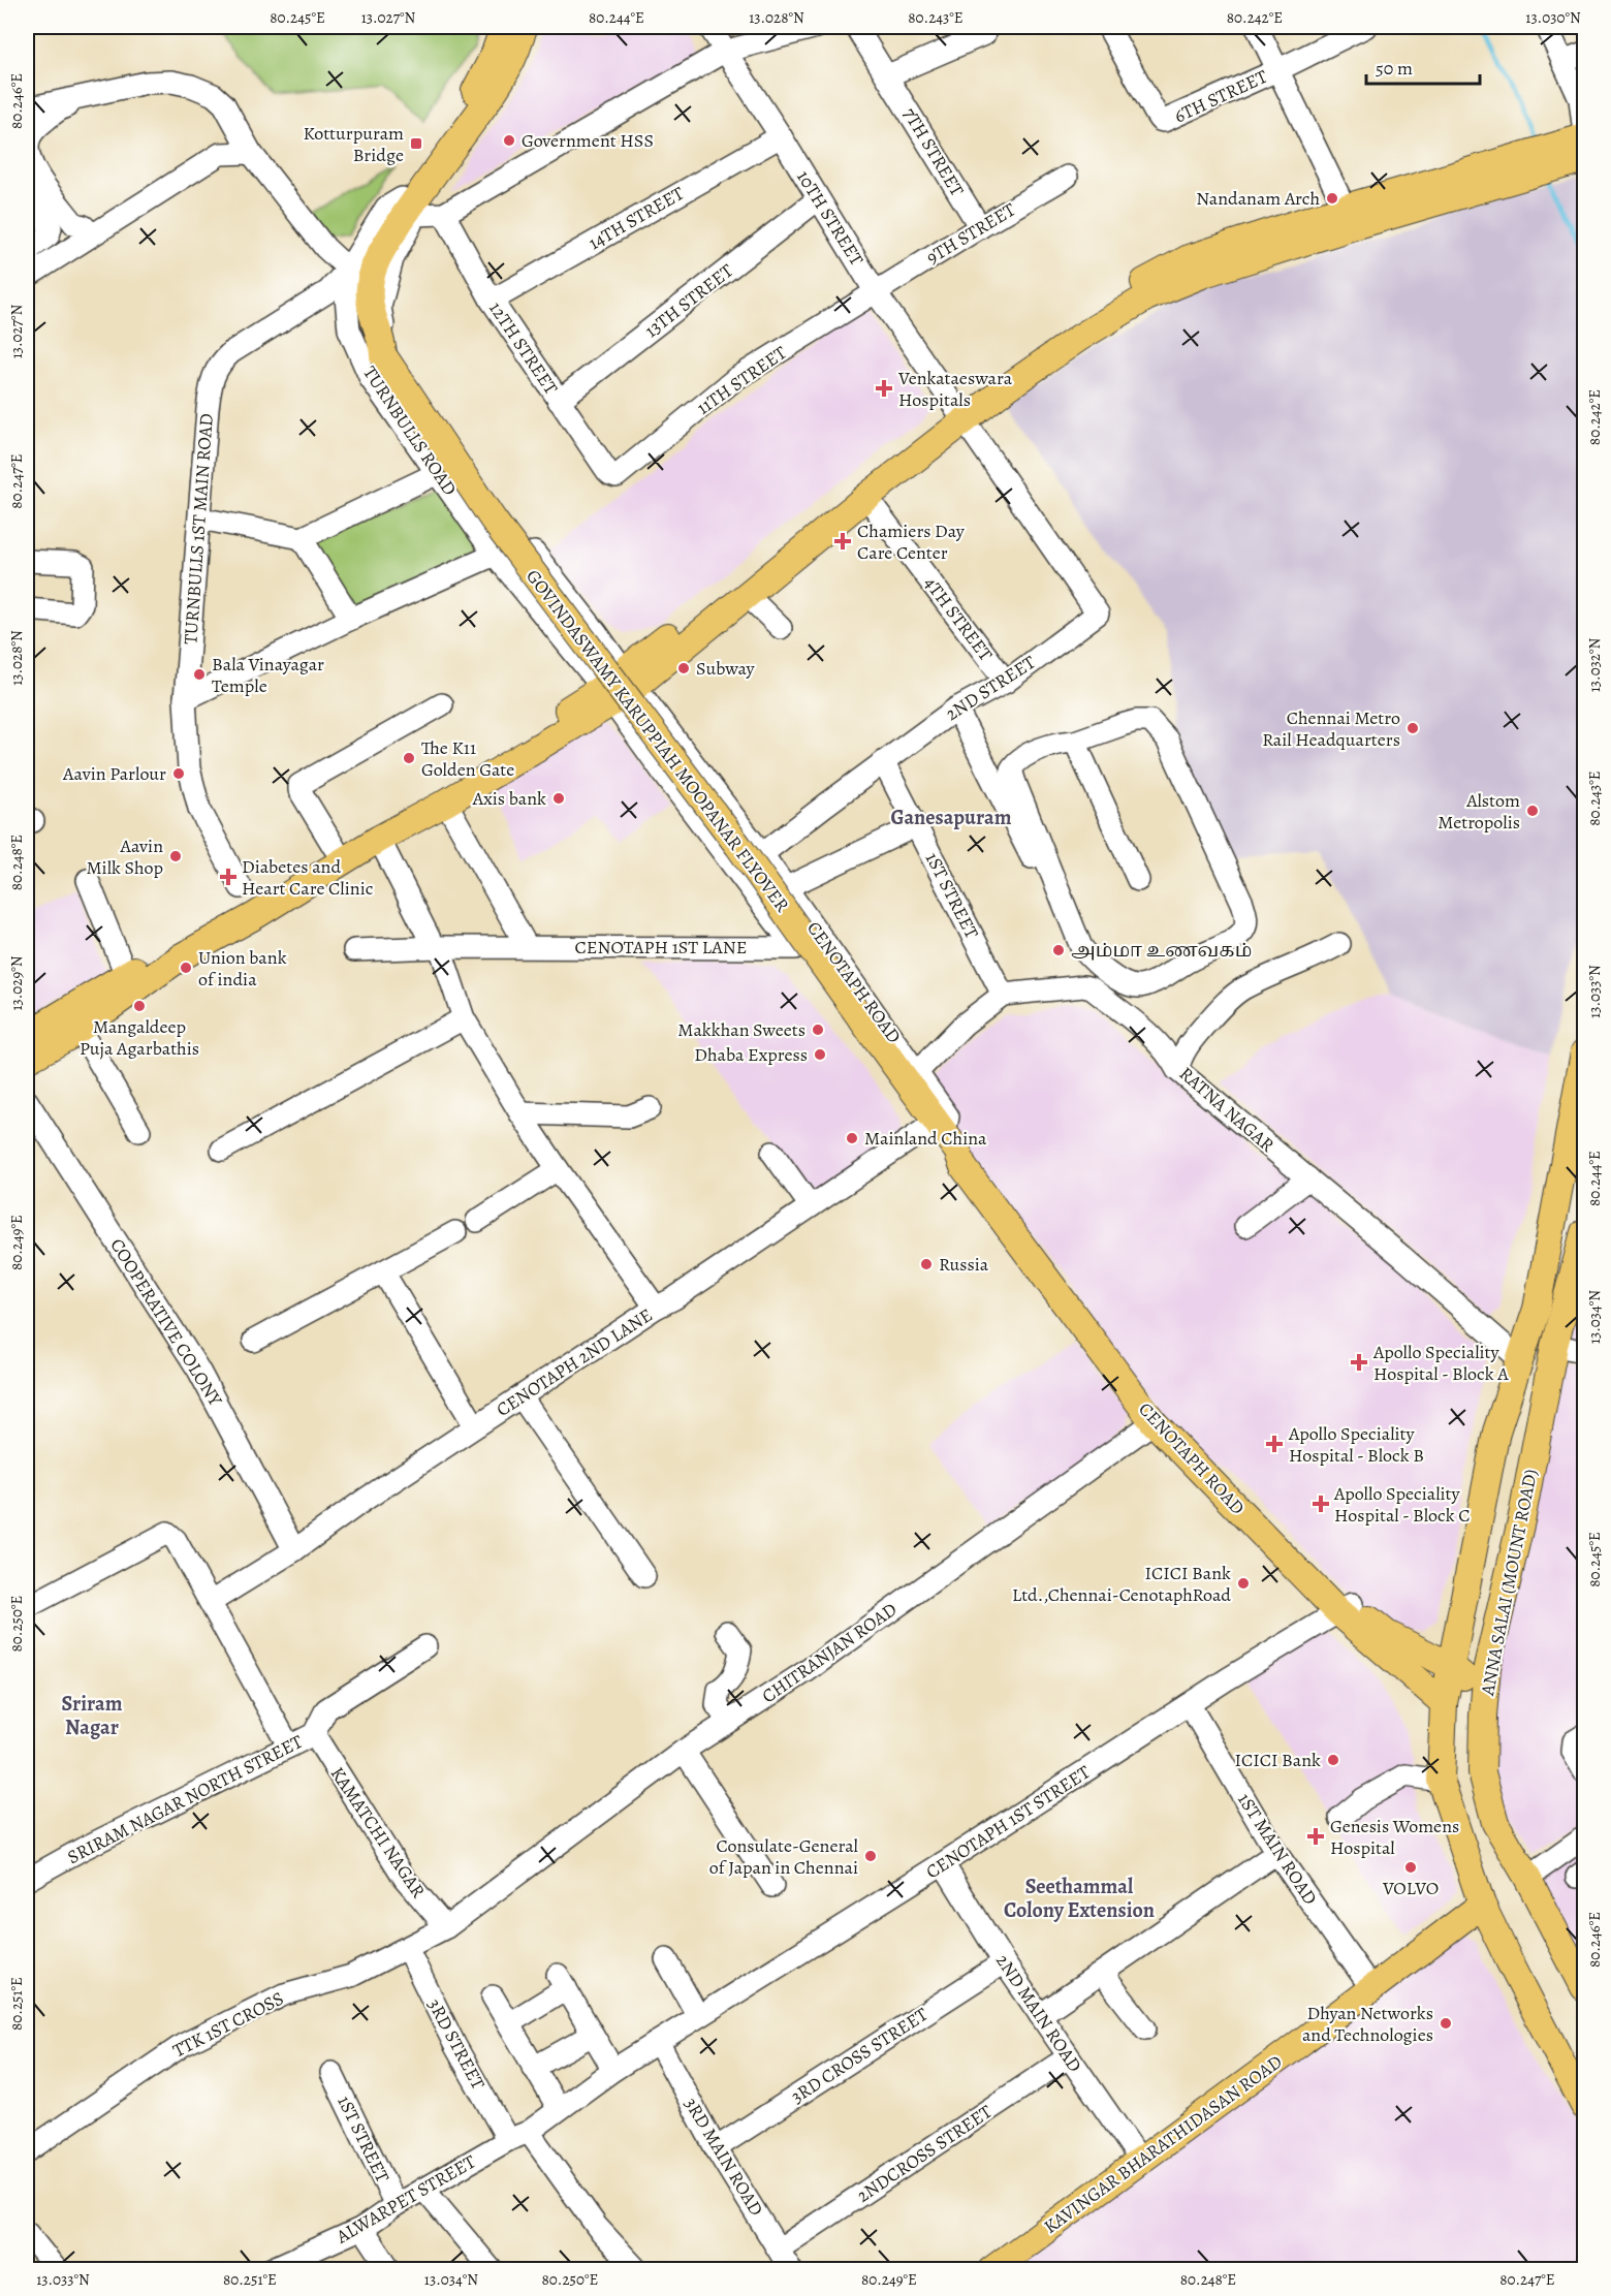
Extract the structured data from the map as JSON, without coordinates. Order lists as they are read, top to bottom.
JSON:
{
  "streets": {
    "main road": [
      "TURNBULLS ROAD",
      "GOVINDASWAMY KARUPPIAH MOOPANAR FLYOVER",
      "CENOTAPH ROAD",
      "ANNA SALAI (MOUNT ROAD)",
      "KAVINGAR BHARATHIDASAN ROAD"
    ],
    "street": [
      "6TH STREET",
      "7TH STREET",
      "14TH STREET",
      "10TH STREET",
      "9TH STREET",
      "13TH STREET",
      "12TH STREET",
      "11TH STREET",
      "TURNBULLS 1ST MAIN ROAD",
      "4TH STREET",
      "2ND STREET",
      "1ST STREET",
      "CENOTAPH 1ST LANE",
      "RATNA NAGAR",
      "COOPERATIVE COLONY",
      "CENOTAPH 2ND LANE",
      "CHITRANJAN ROAD",
      "SRIRAM NAGAR NORTH STREET",
      "CENOTAPH 1ST STREET",
      "KAMATCHI NAGAR",
      "1ST MAIN ROAD",
      "2ND MAIN ROAD",
      "TTK 1ST CROSS",
      "3RD STREET",
      "3RD CROSS STREET",
      "2NDCROSS STREET",
      "3RD MAIN ROAD",
      "ALWARPET STREET"
    ]
  },
  "crossings": [
    ["7TH STREET", "9TH STREET"],
    ["14TH STREET", "10TH STREET"],
    ["14TH STREET", "12TH STREET"],
    ["10TH STREET", "9TH STREET"],
    ["10TH STREET", "13TH STREET"],
    ["10TH STREET", "11TH STREET"],
    ["10TH STREET", "2ND STREET"],
    ["9TH STREET", "11TH STREET"],
    ["13TH STREET", "12TH STREET"],
    ["12TH STREET", "11TH STREET"],
    ["TURNBULLS ROAD", "TURNBULLS 1ST MAIN ROAD"],
    ["TURNBULLS ROAD", "GOVINDASWAMY KARUPPIAH MOOPANAR FLYOVER"],
    ["TURNBULLS ROAD", "CENOTAPH ROAD"],
    ["4TH STREET", "2ND STREET"],
    ["2ND STREET", "1ST STREET"],
    ["2ND STREET", "CENOTAPH ROAD"],
    ["GOVINDASWAMY KARUPPIAH MOOPANAR FLYOVER", "CENOTAPH ROAD"],
    ["GOVINDASWAMY KARUPPIAH MOOPANAR FLYOVER", "CENOTAPH 2ND LANE"],
    ["1ST STREET", "ALWARPET STREET"],
    ["CENOTAPH 1ST LANE", "CENOTAPH ROAD"],
    ["CENOTAPH ROAD", "CENOTAPH 2ND LANE"],
    ["CENOTAPH ROAD", "ANNA SALAI (MOUNT ROAD)"],
    ["CENOTAPH ROAD", "CHITRANJAN ROAD"],
    ["CENOTAPH ROAD", "CENOTAPH 1ST STREET"],
    ["COOPERATIVE COLONY", "CENOTAPH 2ND LANE"],
    ["CHITRANJAN ROAD", "KAMATCHI NAGAR"],
    ["CHITRANJAN ROAD", "TTK 1ST CROSS"],
    ["SRIRAM NAGAR NORTH STREET", "KAMATCHI NAGAR"],
    ["CENOTAPH 1ST STREET", "1ST MAIN ROAD"],
    ["CENOTAPH 1ST STREET", "2ND MAIN ROAD"],
    ["CENOTAPH 1ST STREET", "3RD STREET"],
    ["CENOTAPH 1ST STREET", "3RD MAIN ROAD"],
    ["CENOTAPH 1ST STREET", "ALWARPET STREET"],
    ["KAMATCHI NAGAR", "TTK 1ST CROSS"],
    ["1ST MAIN ROAD", "KAVINGAR BHARATHIDASAN ROAD"],
    ["2ND MAIN ROAD", "3RD CROSS STREET"],
    ["2ND MAIN ROAD", "KAVINGAR BHARATHIDASAN ROAD"],
    ["2ND MAIN ROAD", "2NDCROSS STREET"],
    ["TTK 1ST CROSS", "3RD STREET"],
    ["3RD STREET", "ALWARPET STREET"],
    ["3RD CROSS STREET", "3RD MAIN ROAD"],
    ["2NDCROSS STREET", "3RD MAIN ROAD"]
  ],
  "districts": ["Ganesapuram", "Sriram Nagar", "Seethammal Colony Extension"],
  "places": {
    "other": [
      "Government HSS",
      "Nandanam Arch",
      "Subway",
      "Bala Vinayagar Temple",
      "Chennai Metro Rail Headquarters",
      "The K11 Golden Gate",
      "Aavin Parlour",
      "Axis bank",
      "Alstom Metropolis",
      "Aavin Milk Shop",
      "அம்மா உணவகம்",
      "Union bank of india",
      "Mangaldeep Puja Agarbathis",
      "Makkhan Sweets",
      "Dhaba Express",
      "Mainland China",
      "Russia",
      "ICICI Bank Ltd.,Chennai-CenotaphRoad",
      "ICICI Bank",
      "Consulate-General of Japan in Chennai",
      "VOLVO",
      "Dhyan Networks and Technologies"
    ],
    "transit": ["Kotturpuram Bridge"],
    "health": [
      "Venkataeswara Hospitals",
      "Chamiers Day Care Center",
      "Diabetes and Heart Care Clinic",
      "Apollo Speciality Hospital - Block A",
      "Apollo Speciality Hospital - Block B",
      "Apollo Speciality Hospital - Block C",
      "Genesis Womens Hospital"
    ]
  },
  "scale_bar": "50 m",
  "coordinates": [
    "80.245°E",
    "13.027°N",
    "80.244°E",
    "13.028°N",
    "80.243°E",
    "80.242°E",
    "13.030°N",
    "80.246°E",
    "80.247°E",
    "13.032°N",
    "80.248°E",
    "13.029°N",
    "13.033°N",
    "80.249°E",
    "13.034°N",
    "80.250°E",
    "80.251°E"
  ]
}
